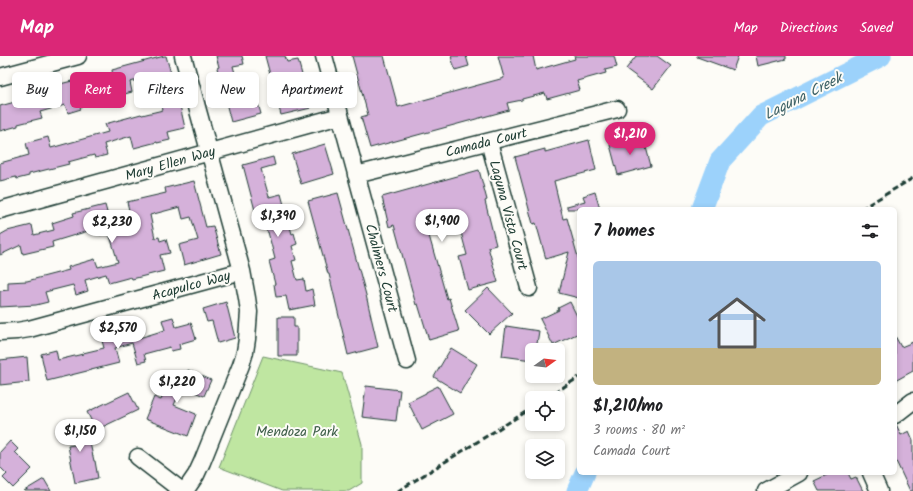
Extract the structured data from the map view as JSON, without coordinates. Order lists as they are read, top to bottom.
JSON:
{
  "streets": {
    "street": [
      "Camada Court",
      "Mary Ellen Way",
      "Laguna Vista Court",
      "Chalmers Court",
      "Acapulco Way"
    ]
  },
  "crossings": [
    ["Camada Court", "Laguna Vista Court"],
    ["Camada Court", "Chalmers Court"],
    ["Mary Ellen Way", "Chalmers Court"]
  ],
  "water": ["Laguna Creek"],
  "parks": ["Mendoza Park"],
  "north": "right",
  "page": {
    "header": "Map",
    "nav": ["Map", "Directions", "Saved"],
    "chip": [
      "Buy",
      "Rent",
      "Filters",
      "New",
      "Apartment"
    ],
    "price": [
      "$1,210",
      "$1,390",
      "$1,900",
      "$2,230",
      "$2,570",
      "$1,220",
      "$1,150"
    ],
    "heading": "7 homes",
    "list": [
      {
        "name": "$1,210/mo",
        "note": "3 rooms · 80 m² · Camada Court"
      }
    ]
  }
}
